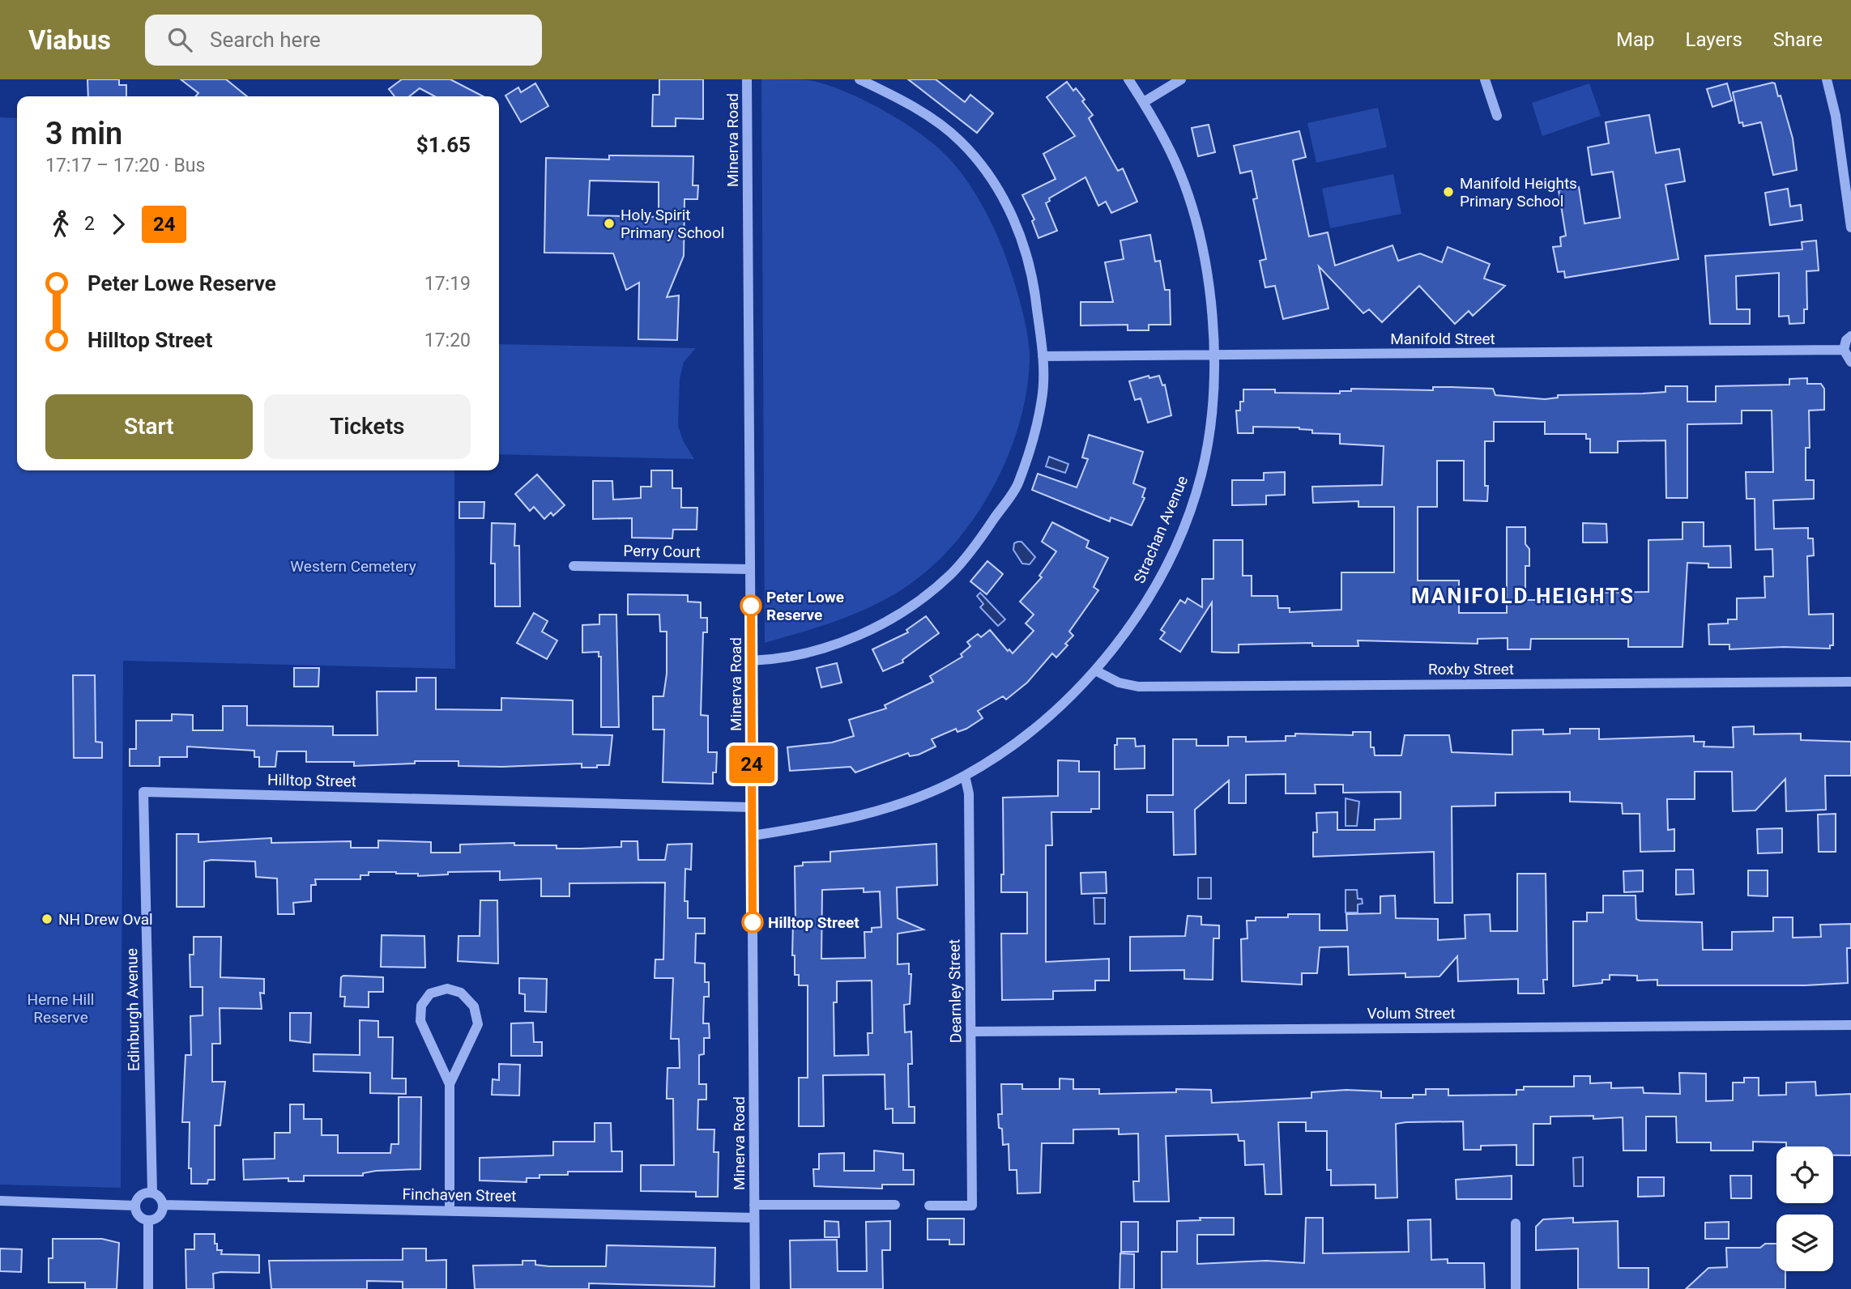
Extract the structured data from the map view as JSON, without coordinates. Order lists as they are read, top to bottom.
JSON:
{
  "streets": {
    "street": [
      "Minerva Road",
      "Manifold Street",
      "Strachan Avenue",
      "Perry Court",
      "Roxby Street",
      "Hilltop Street",
      "Dearnley Street",
      "Edinburgh Avenue",
      "Volum Street",
      "Finchaven Street"
    ]
  },
  "crossings": [
    ["Minerva Road", "Strachan Avenue"],
    ["Minerva Road", "Perry Court"],
    ["Minerva Road", "Hilltop Street"],
    ["Minerva Road", "Finchaven Street"],
    ["Manifold Street", "Strachan Avenue"],
    ["Strachan Avenue", "Roxby Street"],
    ["Strachan Avenue", "Dearnley Street"],
    ["Hilltop Street", "Edinburgh Avenue"],
    ["Dearnley Street", "Volum Street"],
    ["Edinburgh Avenue", "Finchaven Street"]
  ],
  "districts": ["MANIFOLD HEIGHTS"],
  "parks": ["Western Cemetery", "Herne Hill Reserve"],
  "places": [
    "Manifold Heights Primary School",
    "Holy Spirit Primary School",
    "Peter Lowe Reserve",
    "NH Drew Oval",
    "Hilltop Street"
  ],
  "lines": ["bus line 24"],
  "page": {
    "header": "Viabus",
    "search": "Search here",
    "nav": ["Map", "Layers", "Share"],
    "on_map": "24",
    "heading": ["3 min", "17:17 – 17:20 · Bus", "$1.65"],
    "legs": ["2", "24"],
    "list": [
      {
        "name": "Peter Lowe Reserve",
        "value": "17:19"
      },
      {
        "name": "Hilltop Street",
        "value": "17:20"
      }
    ],
    "buttons": ["Start", "Tickets"]
  }
}
